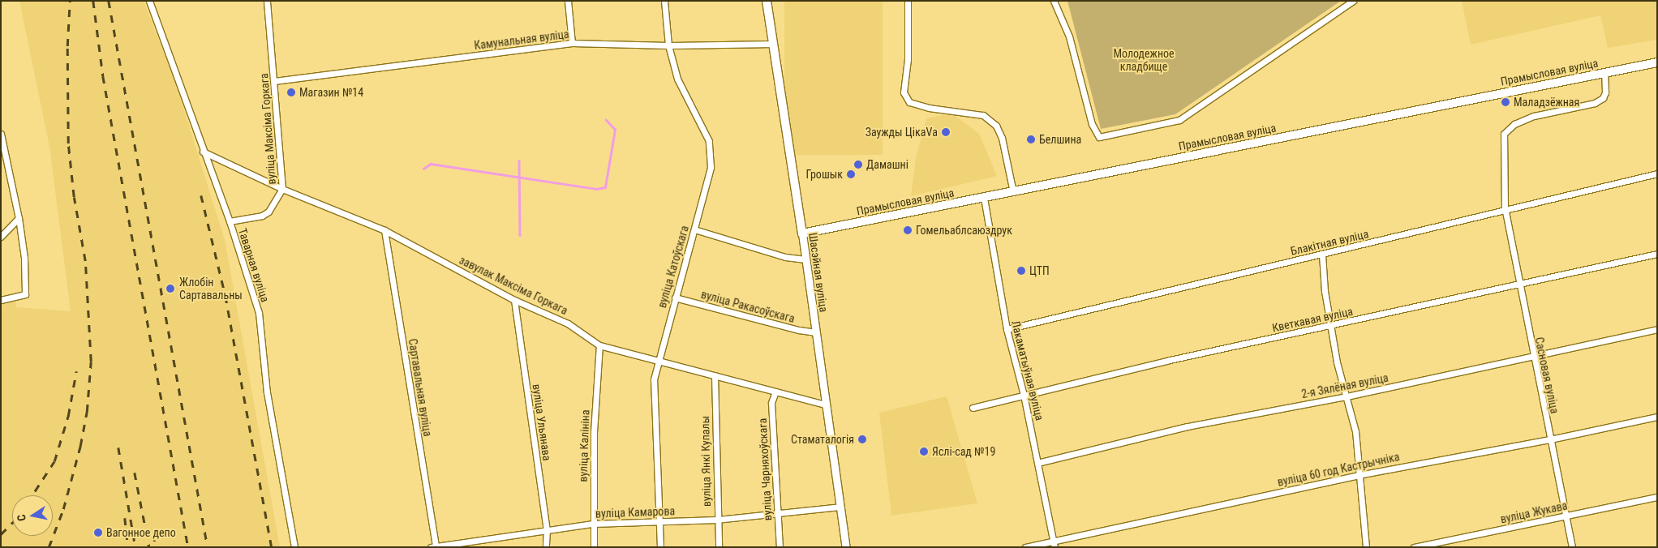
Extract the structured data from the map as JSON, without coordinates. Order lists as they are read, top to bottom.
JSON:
{
  "streets": {
    "main road": ["Прамысловая вуліца", "Шасэйная вуліца"],
    "street": [
      "Камунальная вуліца",
      "вуліца Максіма Горкага",
      "Блакітная вуліца",
      "Таварная вуліца",
      "вуліца Катоўскага",
      "завулак Максіма Горкага",
      "вуліца Ракасоўскага",
      "Кветкавая вуліца",
      "Лакаматыўная вуліца",
      "Сасновая вуліца",
      "2-я Зялёная вуліца",
      "Сартавальная вуліца",
      "вуліца Ульянава",
      "вуліца Калініна",
      "вуліца Янкі Купалы",
      "вуліца Чарняхоўскага",
      "вуліца 60 год Кастрычніка",
      "вуліца Камарова",
      "вуліца Жукава"
    ]
  },
  "crossings": [
    ["Камунальная вуліца", "вуліца Максіма Горкага"],
    ["Камунальная вуліца", "вуліца Катоўскага"],
    ["Камунальная вуліца", "Шасэйная вуліца"],
    ["Прамысловая вуліца", "Шасэйная вуліца"],
    ["Прамысловая вуліца", "Лакаматыўная вуліца"],
    ["Прамысловая вуліца", "Сасновая вуліца"],
    ["вуліца Максіма Горкага", "Таварная вуліца"],
    ["вуліца Максіма Горкага", "завулак Максіма Горкага"],
    ["Блакітная вуліца", "Лакаматыўная вуліца"],
    ["Блакітная вуліца", "Сасновая вуліца"],
    ["Таварная вуліца", "завулак Максіма Горкага"],
    ["вуліца Катоўскага", "завулак Максіма Горкага"],
    ["вуліца Катоўскага", "вуліца Ракасоўскага"],
    ["вуліца Катоўскага", "вуліца Камарова"],
    ["Шасэйная вуліца", "завулак Максіма Горкага"],
    ["Шасэйная вуліца", "вуліца Ракасоўскага"],
    ["Шасэйная вуліца", "вуліца Камарова"],
    ["завулак Максіма Горкага", "Сартавальная вуліца"],
    ["завулак Максіма Горкага", "вуліца Ульянава"],
    ["завулак Максіма Горкага", "вуліца Калініна"],
    ["завулак Максіма Горкага", "вуліца Янкі Купалы"],
    ["завулак Максіма Горкага", "вуліца Чарняхоўскага"],
    ["Кветкавая вуліца", "Лакаматыўная вуліца"],
    ["Кветкавая вуліца", "Сасновая вуліца"],
    ["Лакаматыўная вуліца", "2-я Зялёная вуліца"],
    ["Лакаматыўная вуліца", "вуліца 60 год Кастрычніка"],
    ["Сасновая вуліца", "2-я Зялёная вуліца"],
    ["Сасновая вуліца", "вуліца 60 год Кастрычніка"],
    ["Сасновая вуліца", "вуліца Жукава"],
    ["Сартавальная вуліца", "вуліца Камарова"],
    ["вуліца Ульянава", "вуліца Камарова"],
    ["вуліца Калініна", "вуліца Камарова"],
    ["вуліца Янкі Купалы", "вуліца Камарова"],
    ["вуліца Чарняхоўскага", "вуліца Камарова"]
  ],
  "parks": ["Молодежное кладбище"],
  "places": [
    "Магазин №14",
    "Маладзёжная",
    "Заужды ЦікаVа",
    "Белшина",
    "Дамашні",
    "Грошык",
    "Гомельаблсаюздрук",
    "ЦТП",
    "Жлобін Сартавальны",
    "Стаматалогія",
    "Яслі-сад №19",
    "Вагонное депо"
  ],
  "north": "left"
}
